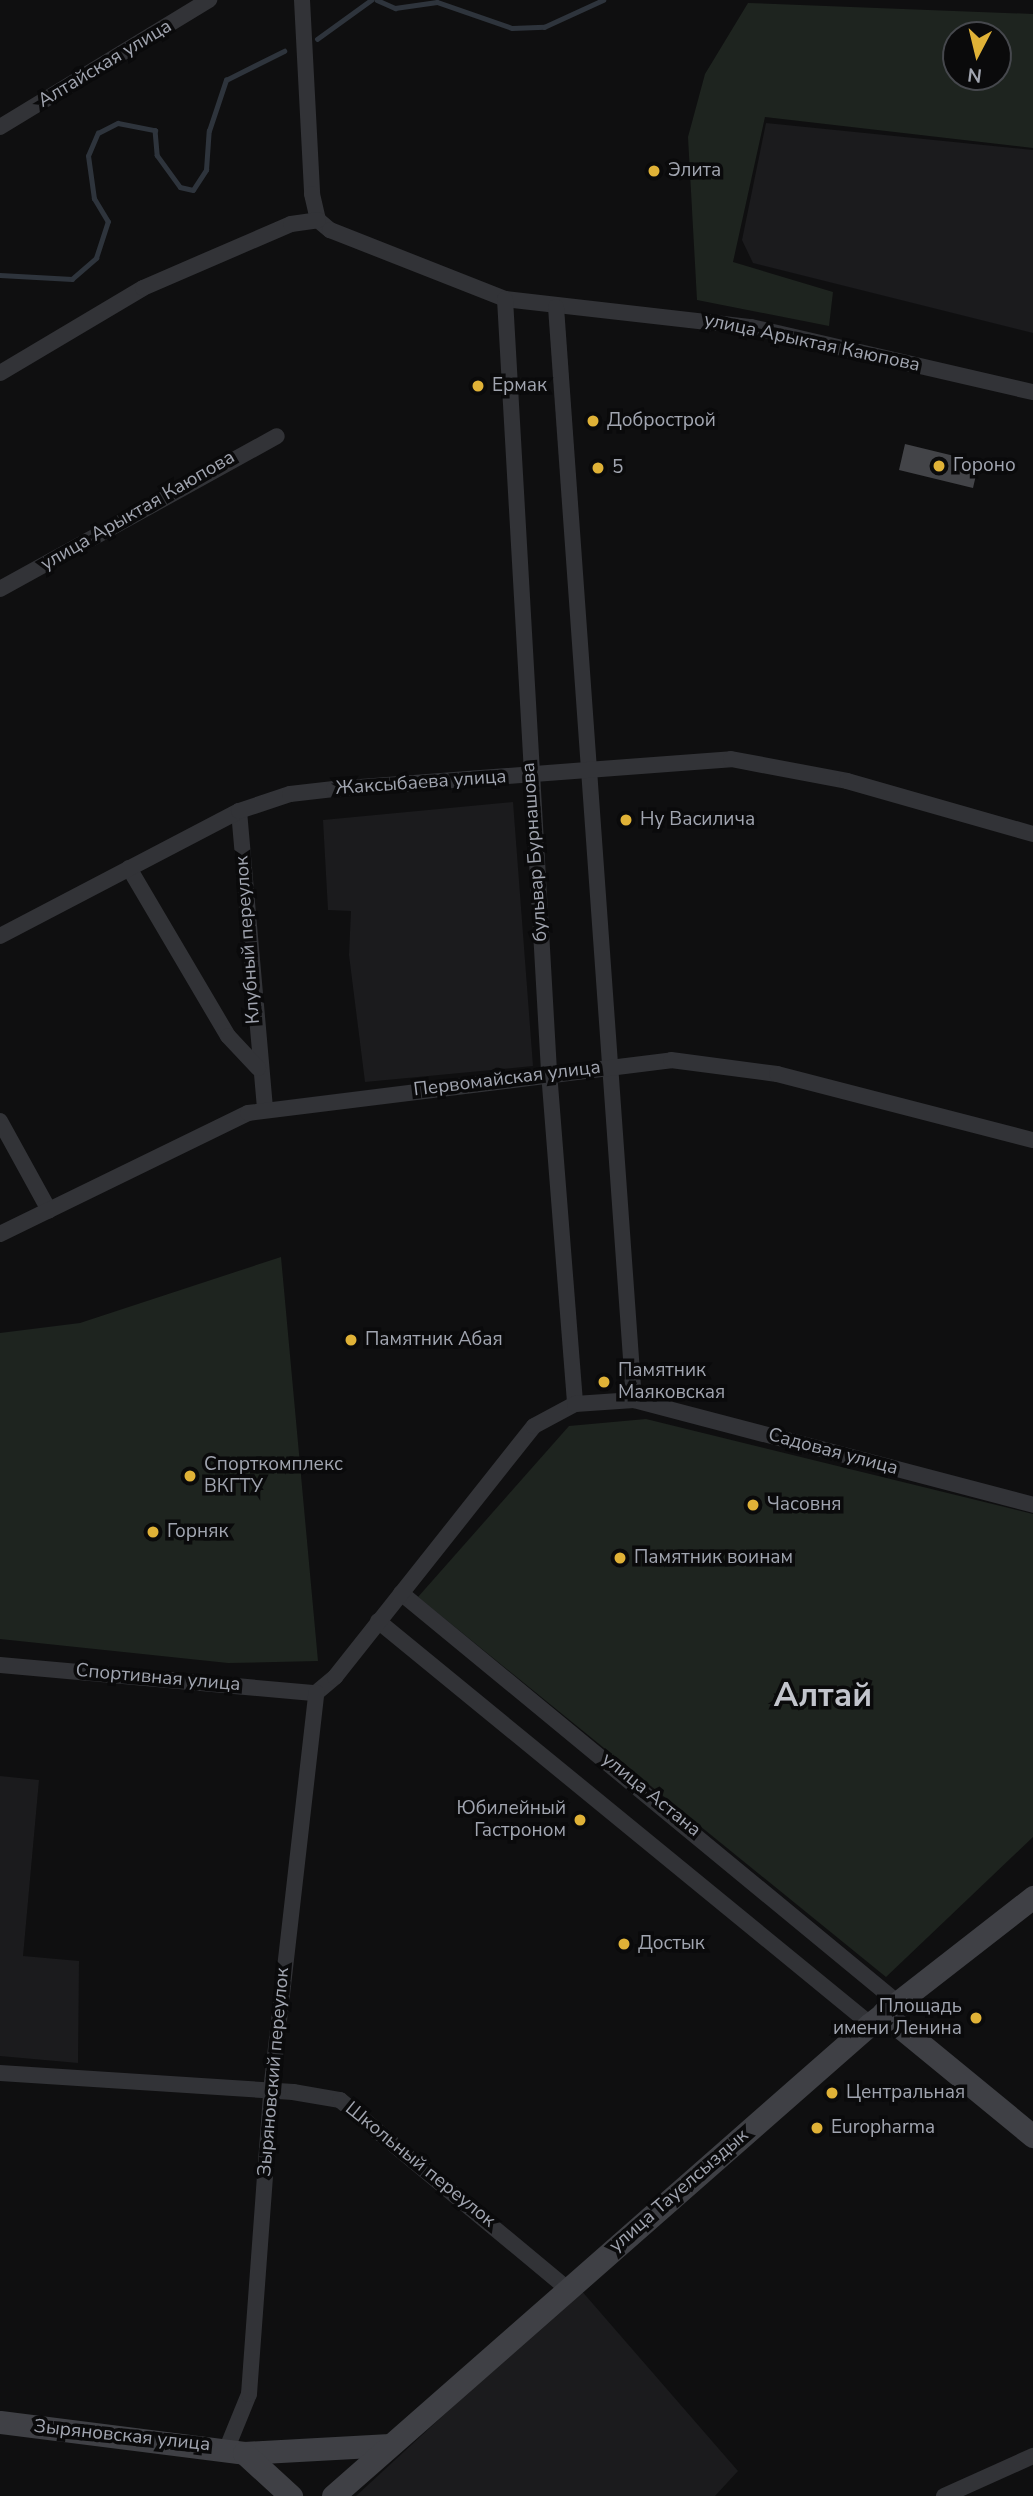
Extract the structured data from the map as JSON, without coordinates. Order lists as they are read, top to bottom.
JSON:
{
  "streets": {
    "street": [
      "Алтайская улица",
      "улица Арыктая Каюпова",
      "Жаксыбаева улица",
      "бульвар Бурнашова",
      "Клубный переулок",
      "Первомайская улица",
      "Садовая улица",
      "Спортивная улица",
      "улица Астана",
      "Зыряновский переулок",
      "Школьный переулок",
      "улица Тауелсыздык",
      "Зыряновская улица"
    ]
  },
  "crossings": [
    ["улица Арыктая Каюпова", "бульвар Бурнашова"],
    ["Жаксыбаева улица", "бульвар Бурнашова"],
    ["Жаксыбаева улица", "Клубный переулок"],
    ["бульвар Бурнашова", "Первомайская улица"],
    ["бульвар Бурнашова", "Садовая улица"],
    ["Клубный переулок", "Первомайская улица"],
    ["Спортивная улица", "Зыряновский переулок"],
    ["улица Астана", "улица Тауелсыздык"],
    ["Зыряновский переулок", "Школьный переулок"],
    ["Зыряновский переулок", "Зыряновская улица"],
    ["Школьный переулок", "улица Тауелсыздык"],
    ["улица Тауелсыздык", "Зыряновская улица"]
  ],
  "districts": ["Алтай"],
  "places": [
    "Элита",
    "Ермак",
    "Добрострой",
    "Гороно",
    "5",
    "Ну Василича",
    "Памятник Абая",
    "Памятник Маяковская",
    "Спорткомплекс ВКГТУ",
    "Часовня",
    "Горняк",
    "Памятник воинам",
    "Юбилейный Гастроном",
    "Достык",
    "Площадь имени Ленина",
    "Центральная",
    "Europharma"
  ],
  "north": "bottom"
}
